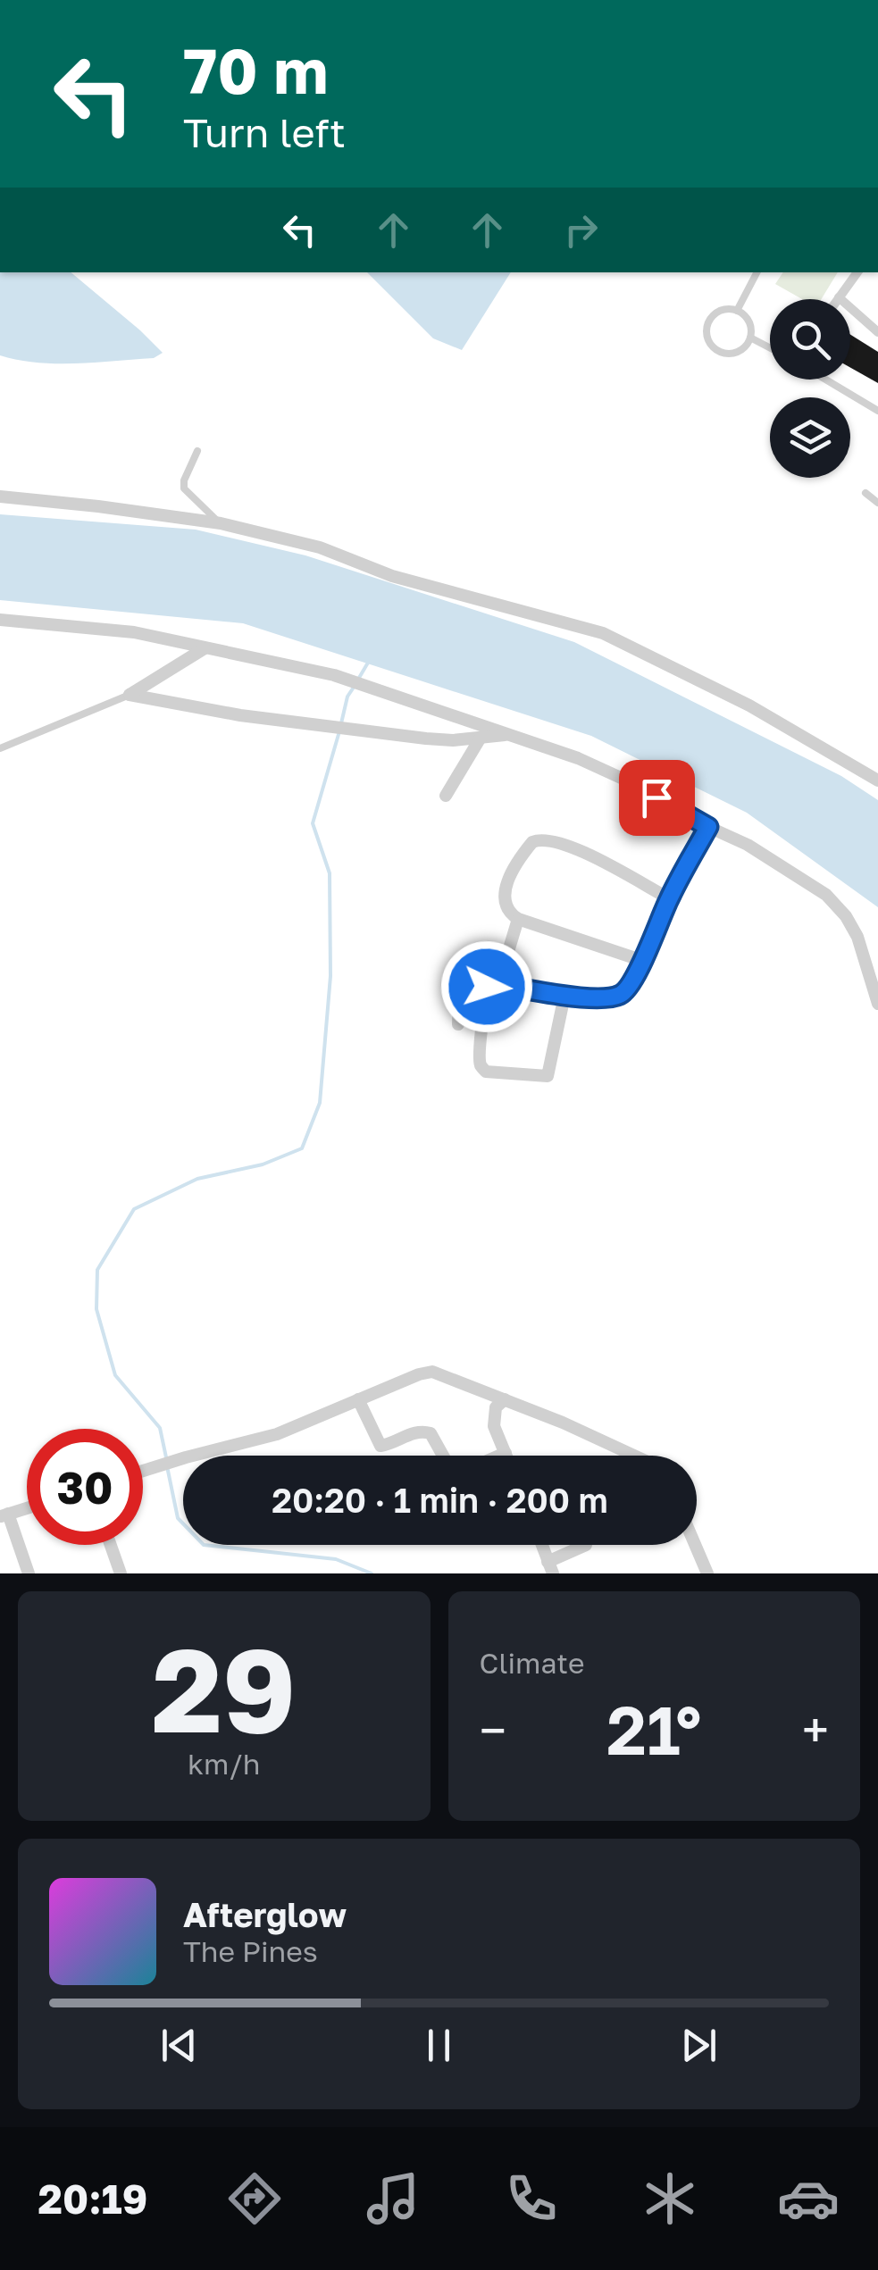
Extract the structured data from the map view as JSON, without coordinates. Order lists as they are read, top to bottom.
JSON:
{
  "page": {
    "turn": ["70 m", "Turn left"],
    "limit": "30",
    "trip": "20:20 · 1 min · 200 m",
    "tile": [
      ["29", "km/h"],
      "Climate"
    ],
    "heat": ["−", "21°", "+"],
    "song": ["Afterglow", "The Pines"],
    "tabs": "20:19"
  }
}
